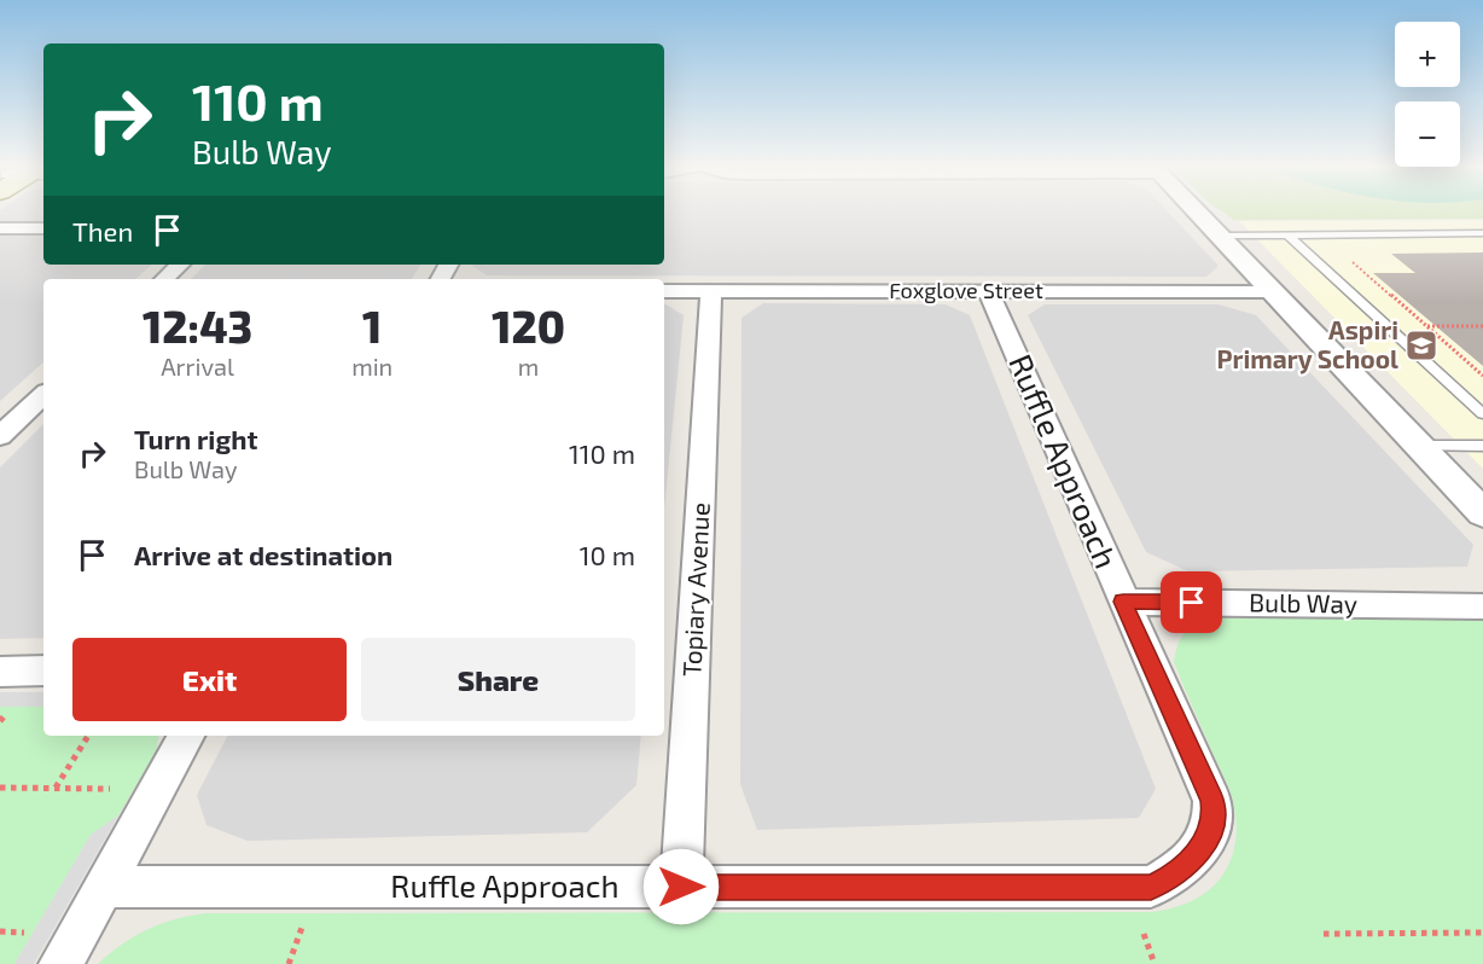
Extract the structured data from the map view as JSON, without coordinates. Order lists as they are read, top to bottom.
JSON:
{
  "streets": {
    "street": [
      "Foxglove Street",
      "Ruffle Approach",
      "Topiary Avenue",
      "Bulb Way"
    ]
  },
  "crossings": [
    ["Foxglove Street", "Ruffle Approach"],
    ["Foxglove Street", "Topiary Avenue"],
    ["Ruffle Approach", "Topiary Avenue"],
    ["Ruffle Approach", "Bulb Way"]
  ],
  "places": {
    "school or university": ["Aspiri Primary School"]
  },
  "page": {
    "map_buttons": ["+", "−"],
    "turn": ["110 m", "Bulb Way"],
    "then": "Then",
    "eta": [
      "12:43",
      "Arrival",
      "1",
      "min",
      "120",
      "m"
    ],
    "list": [
      {
        "name": "Turn right",
        "note": "Bulb Way",
        "value": "110 m"
      },
      {
        "name": "Arrive at destination",
        "value": "10 m"
      }
    ],
    "buttons": ["Exit", "Share"]
  }
}
